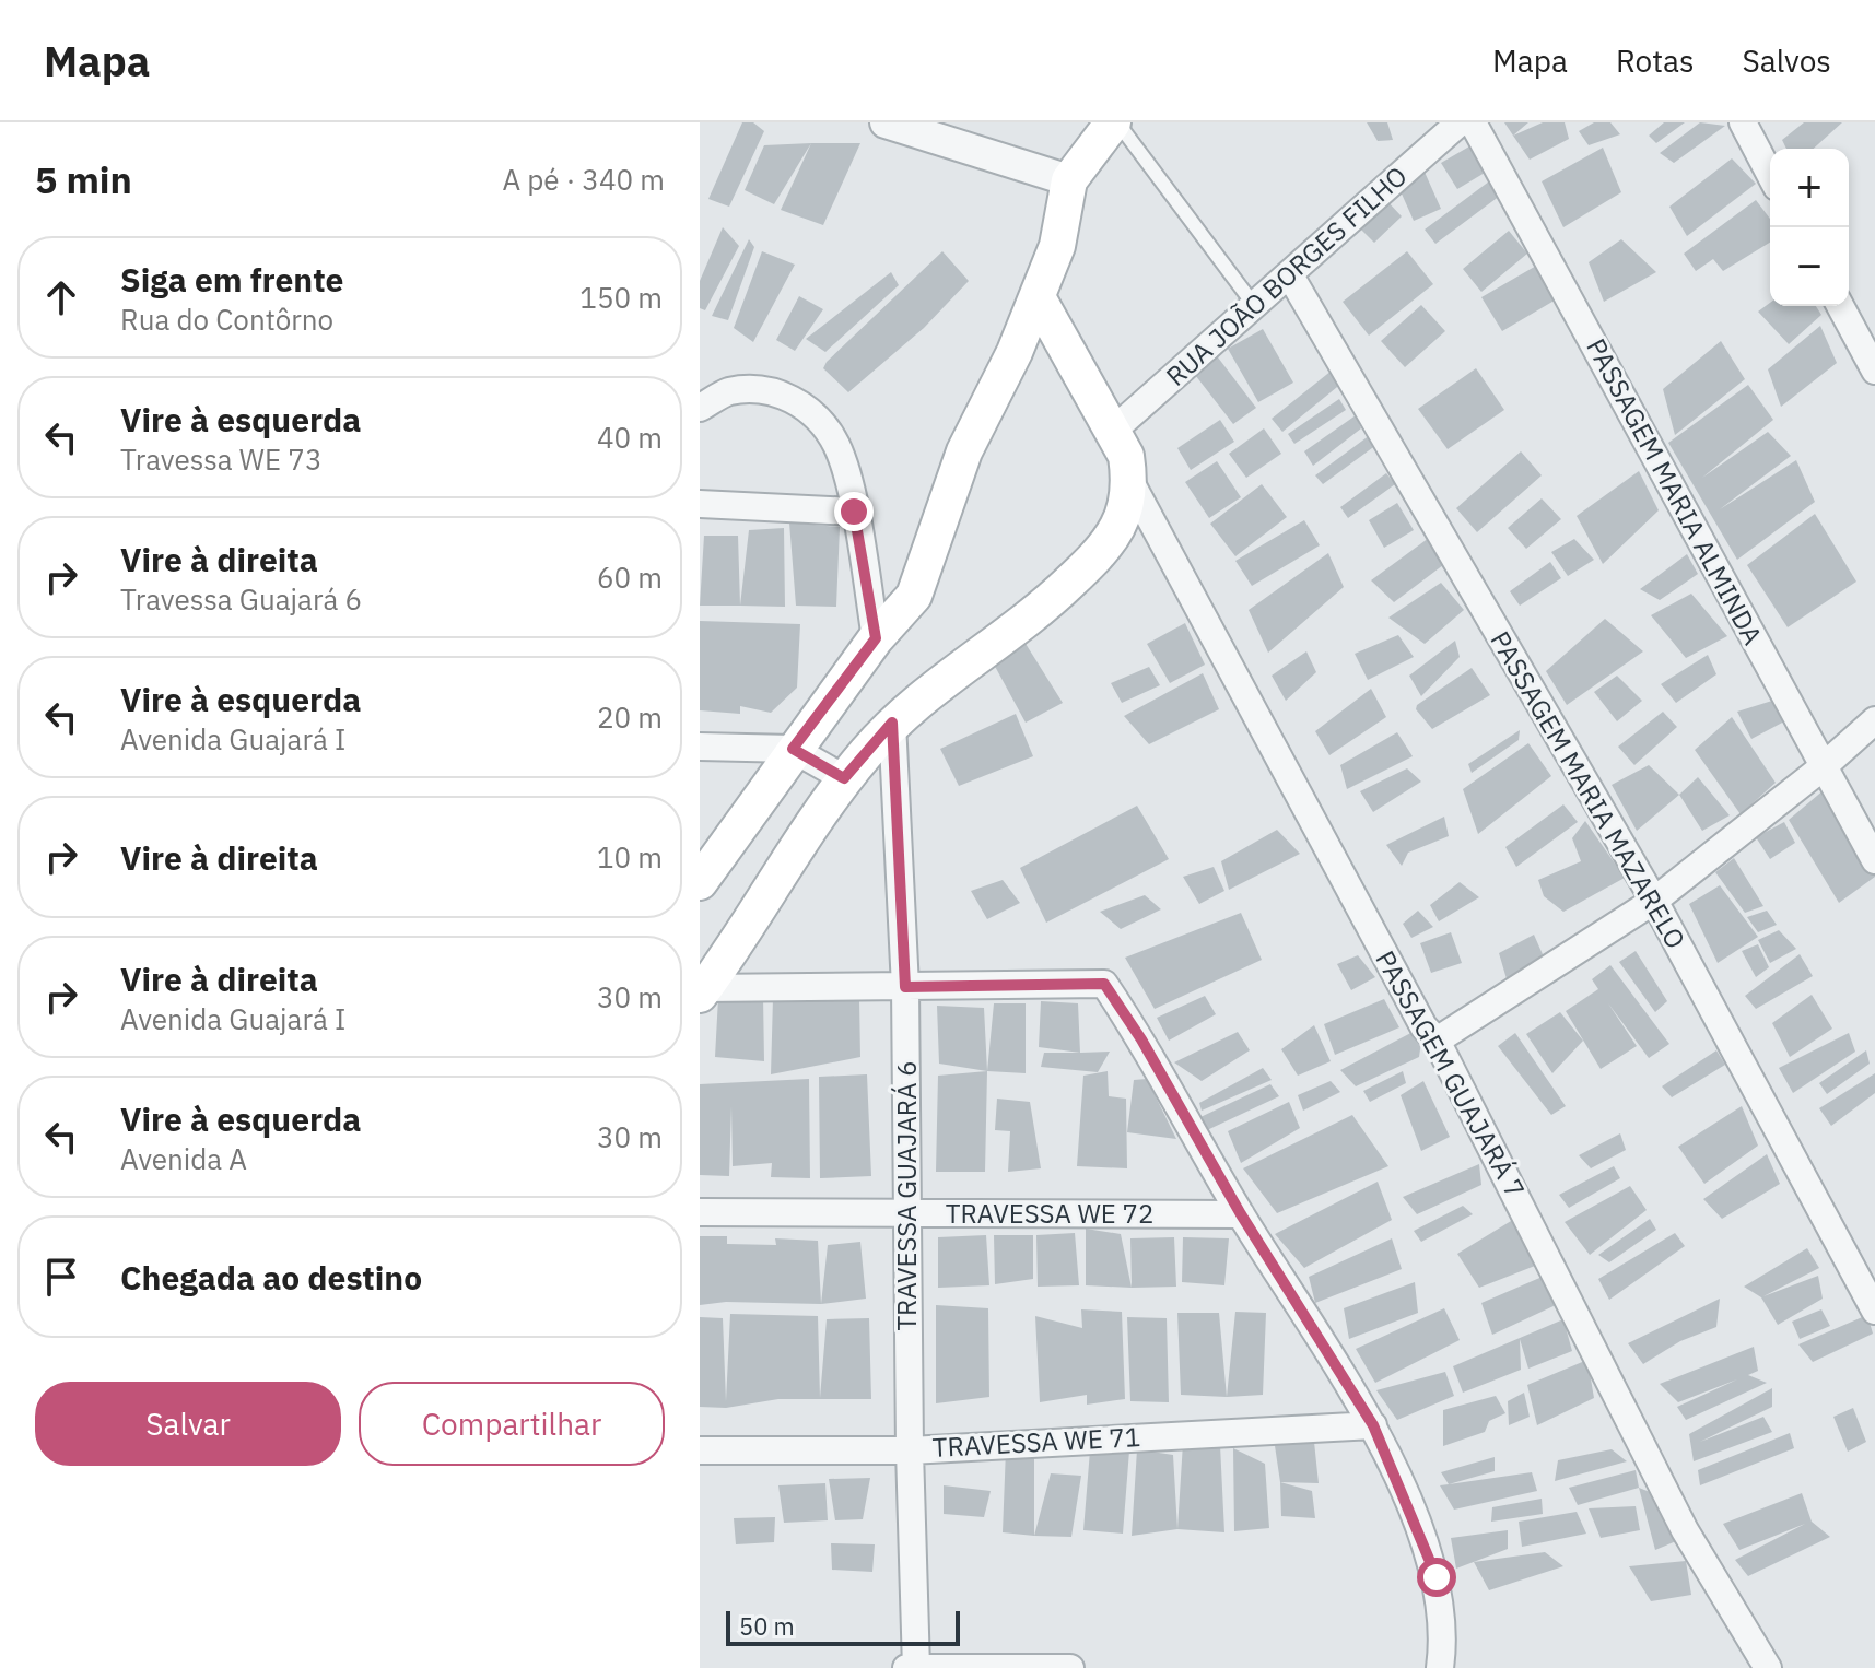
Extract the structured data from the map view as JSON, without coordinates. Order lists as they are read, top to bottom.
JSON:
{
  "streets": {
    "street": [
      "RUA JOÃO BORGES FILHO",
      "PASSAGEM MARIA ALMINDA",
      "PASSAGEM MARIA MAZARELO",
      "PASSAGEM GUAJARÁ 7",
      "TRAVESSA GUAJARÁ 6",
      "TRAVESSA WE 72",
      "TRAVESSA WE 71"
    ]
  },
  "crossings": [
    ["RUA JOÃO BORGES FILHO", "PASSAGEM MARIA MAZARELO"],
    ["TRAVESSA GUAJARÁ 6", "TRAVESSA WE 72"],
    ["TRAVESSA GUAJARÁ 6", "TRAVESSA WE 71"]
  ],
  "scale_bar": "50 m",
  "page": {
    "header": "Mapa",
    "nav": ["Mapa", "Rotas", "Salvos"],
    "heading": ["5 min", "A pé · 340 m"],
    "map_buttons": ["+", "−"],
    "list": [
      ["Siga em frente", "Rua do Contôrno", "150 m"],
      ["Vire à esquerda", "Travessa WE 73", "40 m"],
      ["Vire à direita", "Travessa Guajará 6", "60 m"],
      ["Vire à esquerda", "Avenida Guajará I", "20 m"],
      ["Vire à direita", "10 m"],
      ["Vire à direita", "Avenida Guajará I", "30 m"],
      ["Vire à esquerda", "Avenida A", "30 m"],
      "Chegada ao destino"
    ],
    "buttons": ["Salvar", "Compartilhar"],
    "scale": "50 m"
  }
}
